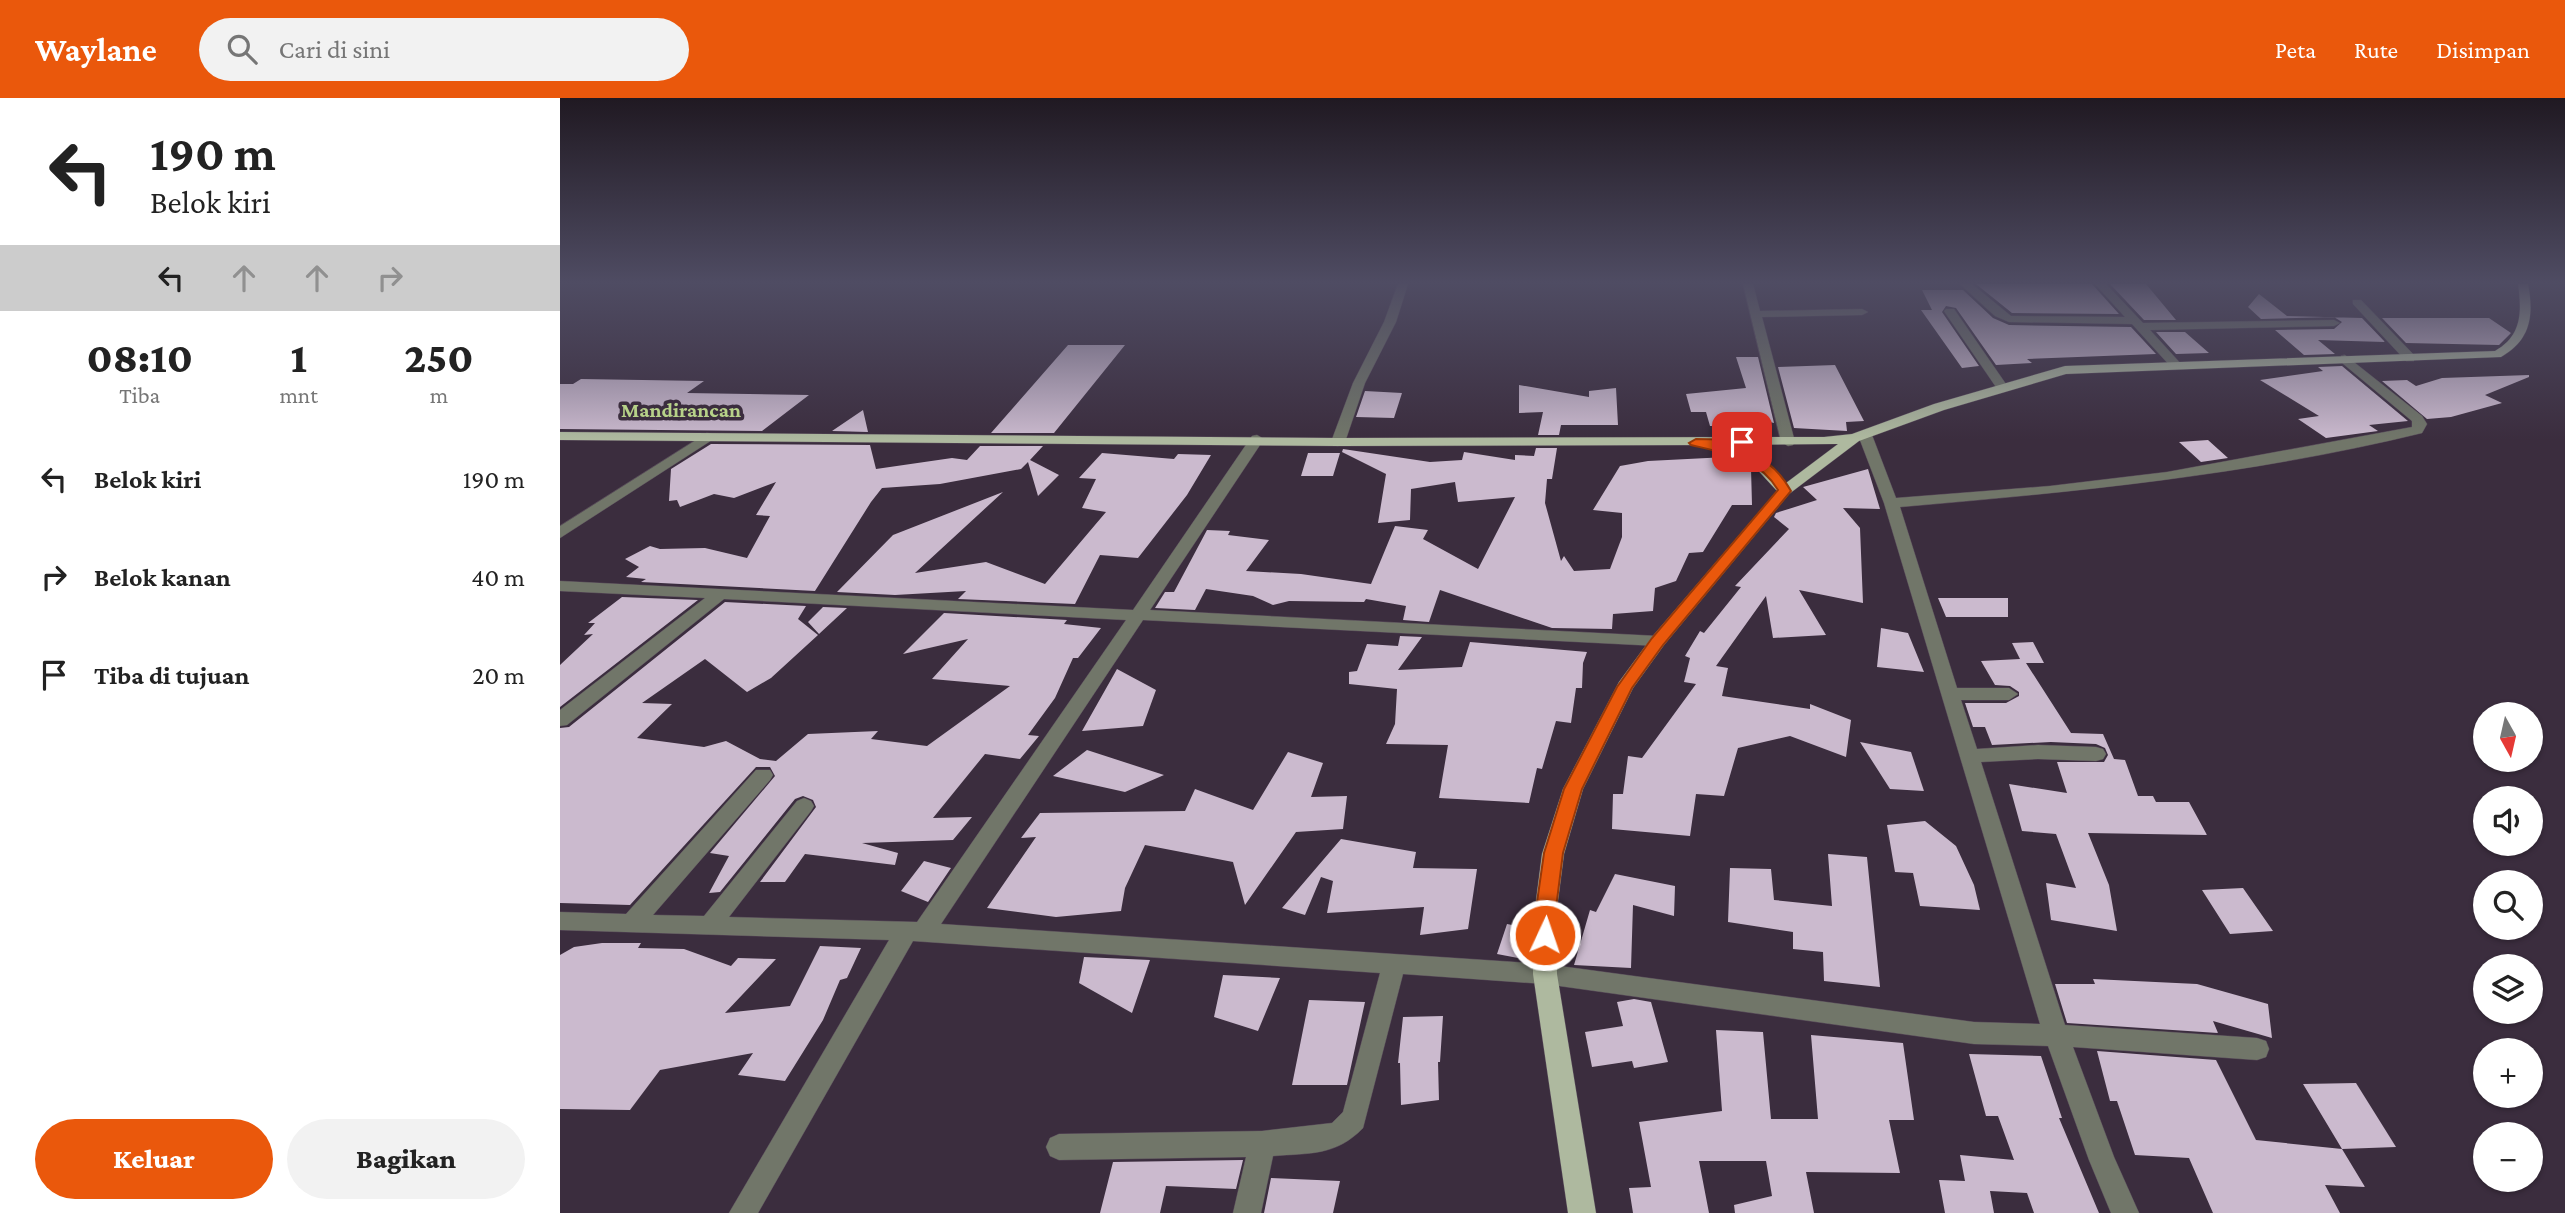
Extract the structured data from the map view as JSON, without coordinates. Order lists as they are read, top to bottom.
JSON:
{
  "districts": ["Mandirancan"],
  "north": "bottom",
  "page": {
    "header": "Waylane",
    "search": "Cari di sini",
    "nav": ["Peta", "Rute", "Disimpan"],
    "turn": ["190 m", "Belok kiri"],
    "eta": [
      "08:10",
      "Tiba",
      "1",
      "mnt",
      "250",
      "m"
    ],
    "list": [
      {
        "name": "Belok kiri",
        "value": "190 m"
      },
      {
        "name": "Belok kanan",
        "value": "40 m"
      },
      {
        "name": "Tiba di tujuan",
        "value": "20 m"
      }
    ],
    "map_buttons": ["+", "−"],
    "buttons": ["Keluar", "Bagikan"]
  }
}
